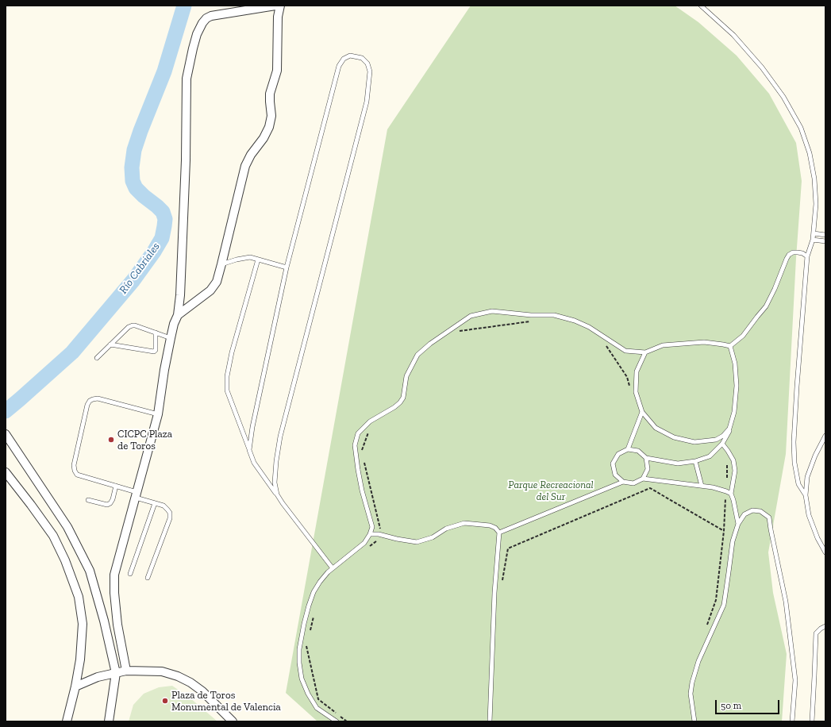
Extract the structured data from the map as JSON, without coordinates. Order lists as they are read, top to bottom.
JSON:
{
  "water": ["Río Cabriales"],
  "parks": ["Parque Recreacional del Sur"],
  "places": ["CICPC Plaza de Toros", "Plaza de Toros Monumental de Valencia"],
  "scale_bar": "50 m"
}
